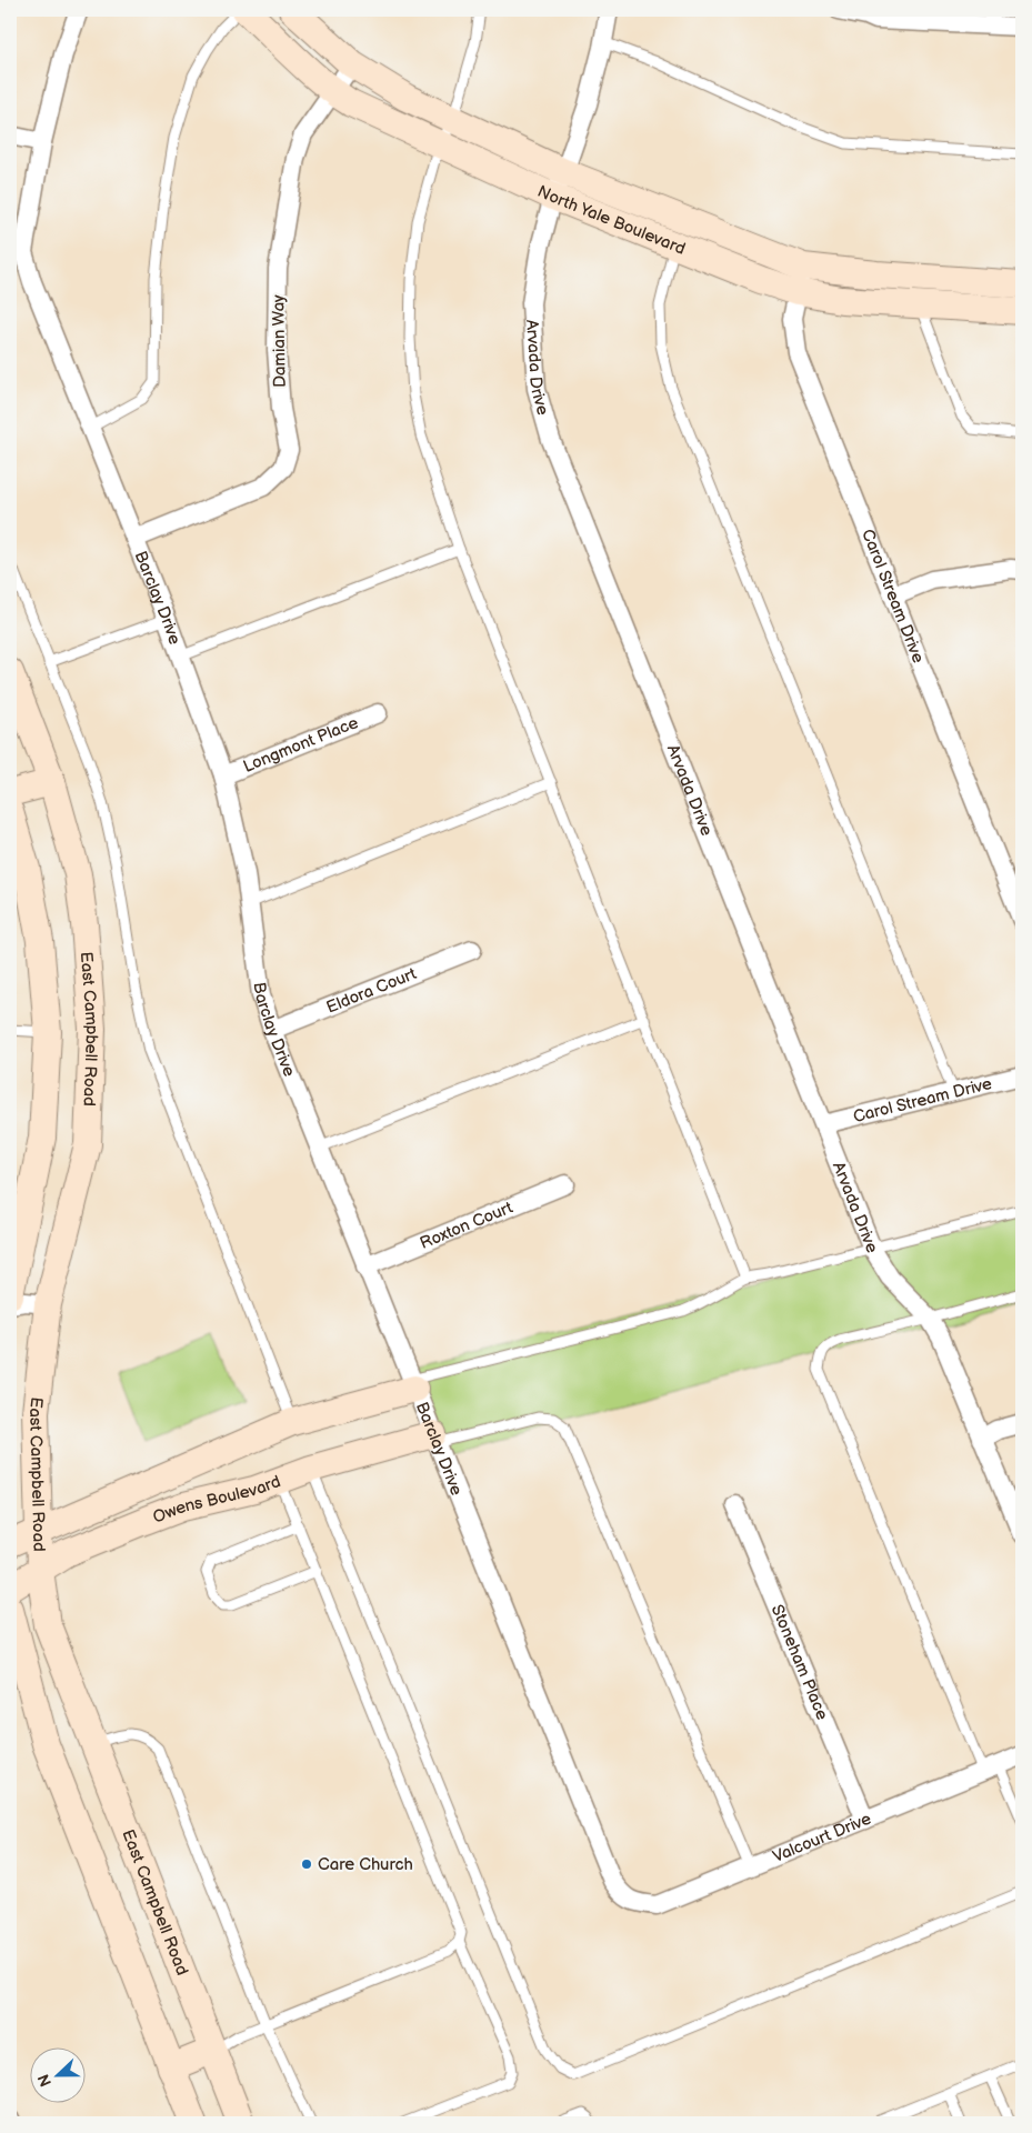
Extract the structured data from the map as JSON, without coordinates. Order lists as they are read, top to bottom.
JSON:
{
  "streets": {
    "main road": ["North Yale Boulevard", "East Campbell Road", "Owens Boulevard"],
    "street": [
      "Damian Way",
      "Arvada Drive",
      "Carol Stream Drive",
      "Barclay Drive",
      "Longmont Place",
      "Eldora Court",
      "Roxton Court",
      "Stoneham Place",
      "Valcourt Drive"
    ]
  },
  "crossings": [
    ["North Yale Boulevard", "Damian Way"],
    ["North Yale Boulevard", "Arvada Drive"],
    ["North Yale Boulevard", "Carol Stream Drive"],
    ["Damian Way", "Barclay Drive"],
    ["Arvada Drive", "Carol Stream Drive"],
    ["Barclay Drive", "Longmont Place"],
    ["Barclay Drive", "Eldora Court"],
    ["Barclay Drive", "Roxton Court"],
    ["Barclay Drive", "Owens Boulevard"],
    ["Barclay Drive", "Valcourt Drive"],
    ["East Campbell Road", "Owens Boulevard"],
    ["Stoneham Place", "Valcourt Drive"]
  ],
  "places": ["Care Church"],
  "north": "left"
}
